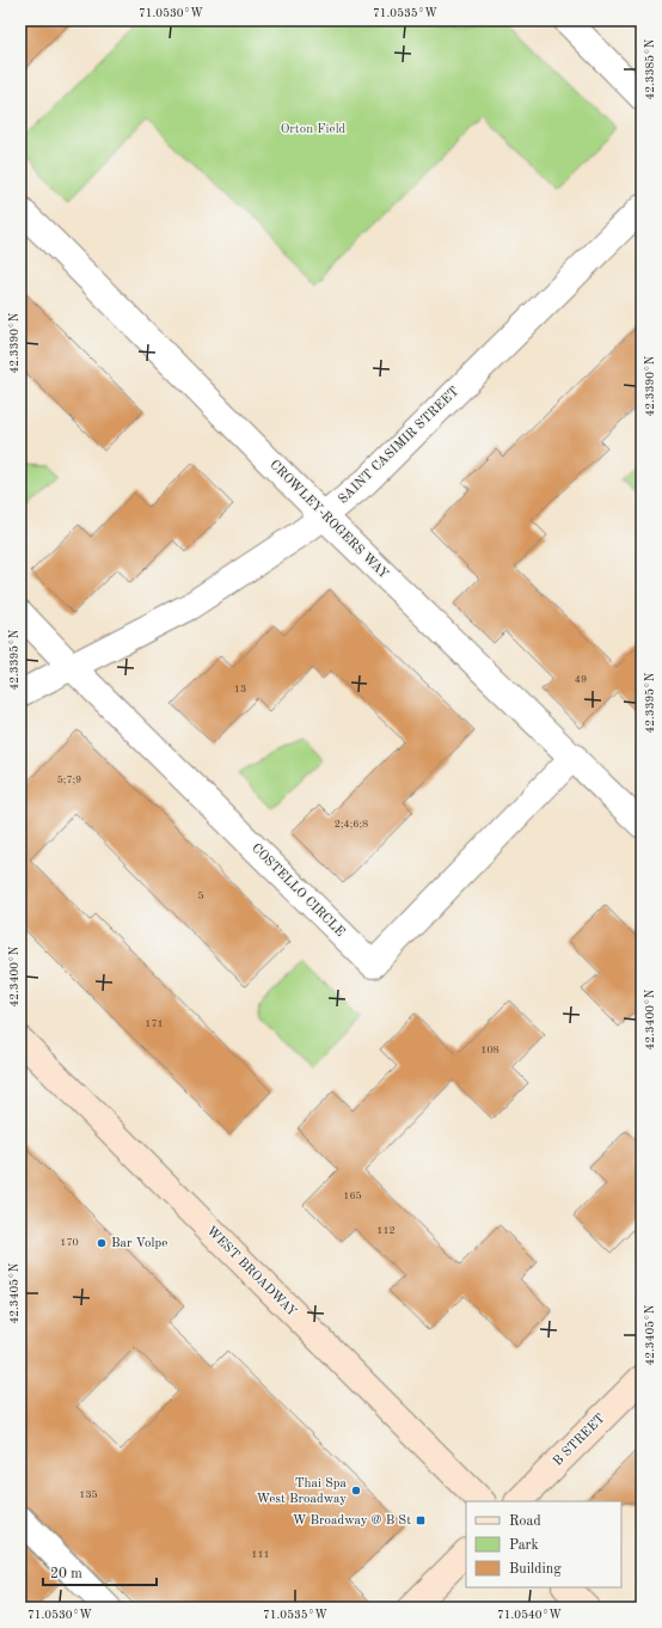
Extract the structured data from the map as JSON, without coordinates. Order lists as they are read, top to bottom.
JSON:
{
  "streets": {
    "main road": ["WEST BROADWAY", "B STREET"],
    "street": ["SAINT CASIMIR STREET", "CROWLEY-ROGERS WAY", "COSTELLO CIRCLE"]
  },
  "crossings": [
    ["SAINT CASIMIR STREET", "CROWLEY-ROGERS WAY"],
    ["SAINT CASIMIR STREET", "COSTELLO CIRCLE"],
    ["CROWLEY-ROGERS WAY", "COSTELLO CIRCLE"]
  ],
  "parks": ["Orton Field"],
  "places": {
    "other": ["Bar Volpe", "Thai Spa West Broadway"],
    "transit": ["W Broadway @ B St"]
  },
  "house_numbers": [
    "49",
    "13",
    "5;7;9",
    "2;4;6;8",
    "5",
    "171",
    "108",
    "165",
    "112",
    "170",
    "135",
    "111"
  ],
  "legend": ["Road", "Park", "Building"],
  "scale_bar": "20 m",
  "coordinates": [
    "71.0530°W",
    "71.0535°W",
    "42.3385°N",
    "42.3390°N",
    "42.3395°N",
    "42.3400°N",
    "42.3405°N",
    "71.0540°W"
  ]
}
